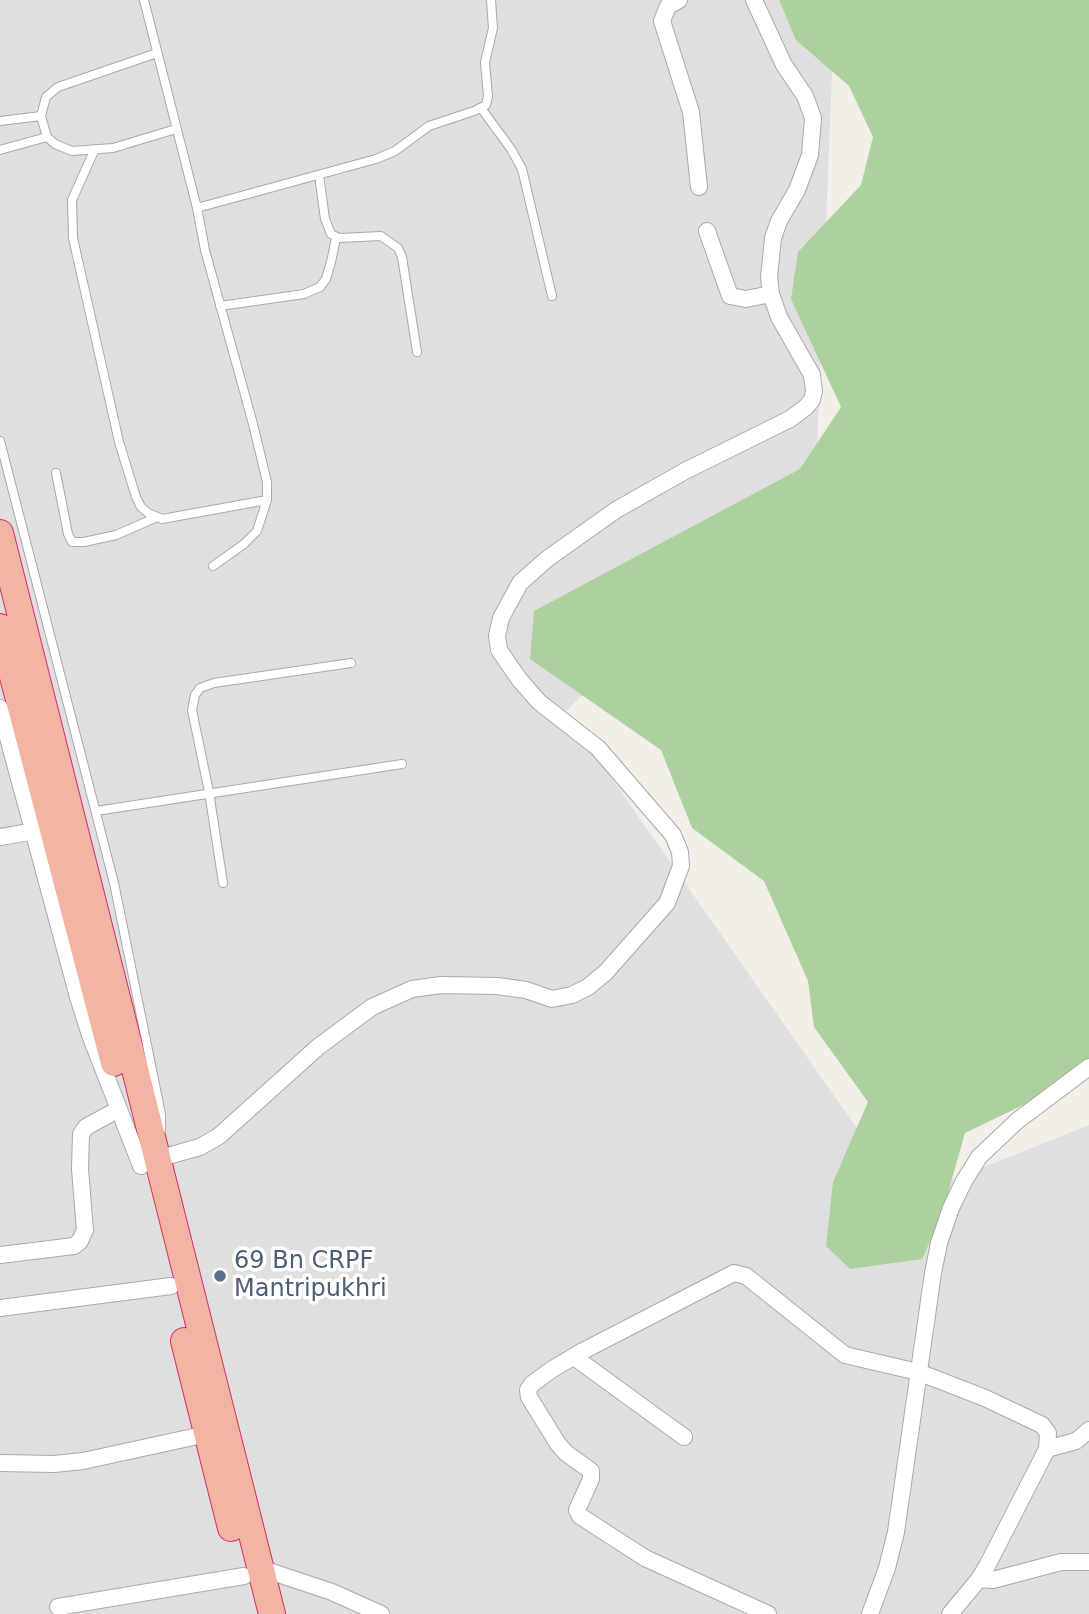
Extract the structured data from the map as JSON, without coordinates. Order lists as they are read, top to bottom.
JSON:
{
  "places": ["69 Bn CRPF Mantripukhri"]
}
